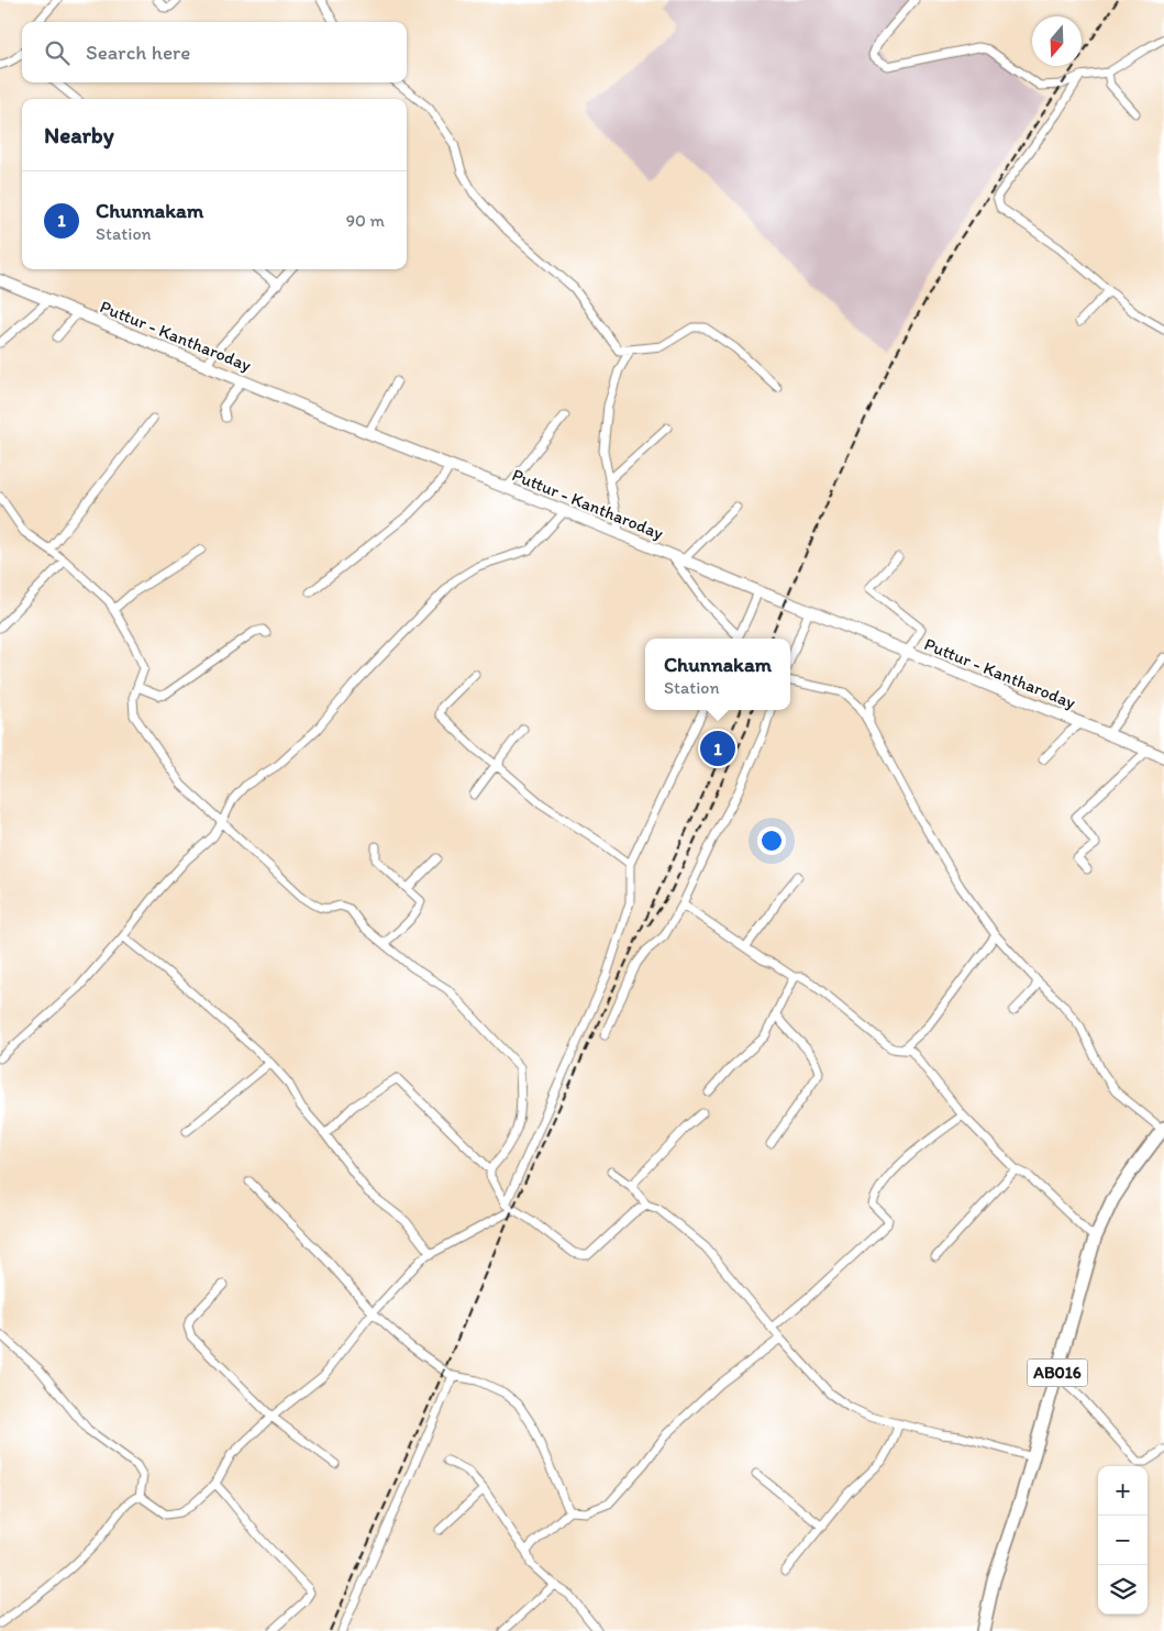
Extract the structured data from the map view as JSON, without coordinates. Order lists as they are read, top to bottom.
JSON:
{
  "streets": {
    "main road": ["Puttur - Kantharoday", "AB016"]
  },
  "north": "bottom",
  "page": {
    "search": "Search here",
    "heading": "Nearby",
    "list": [
      {
        "mark": "1",
        "name": "Chunnakam",
        "note": "Station",
        "value": "90 m"
      }
    ],
    "popup": ["Chunnakam", "Station"],
    "pins": "1",
    "map_buttons": ["+", "−"]
  }
}
